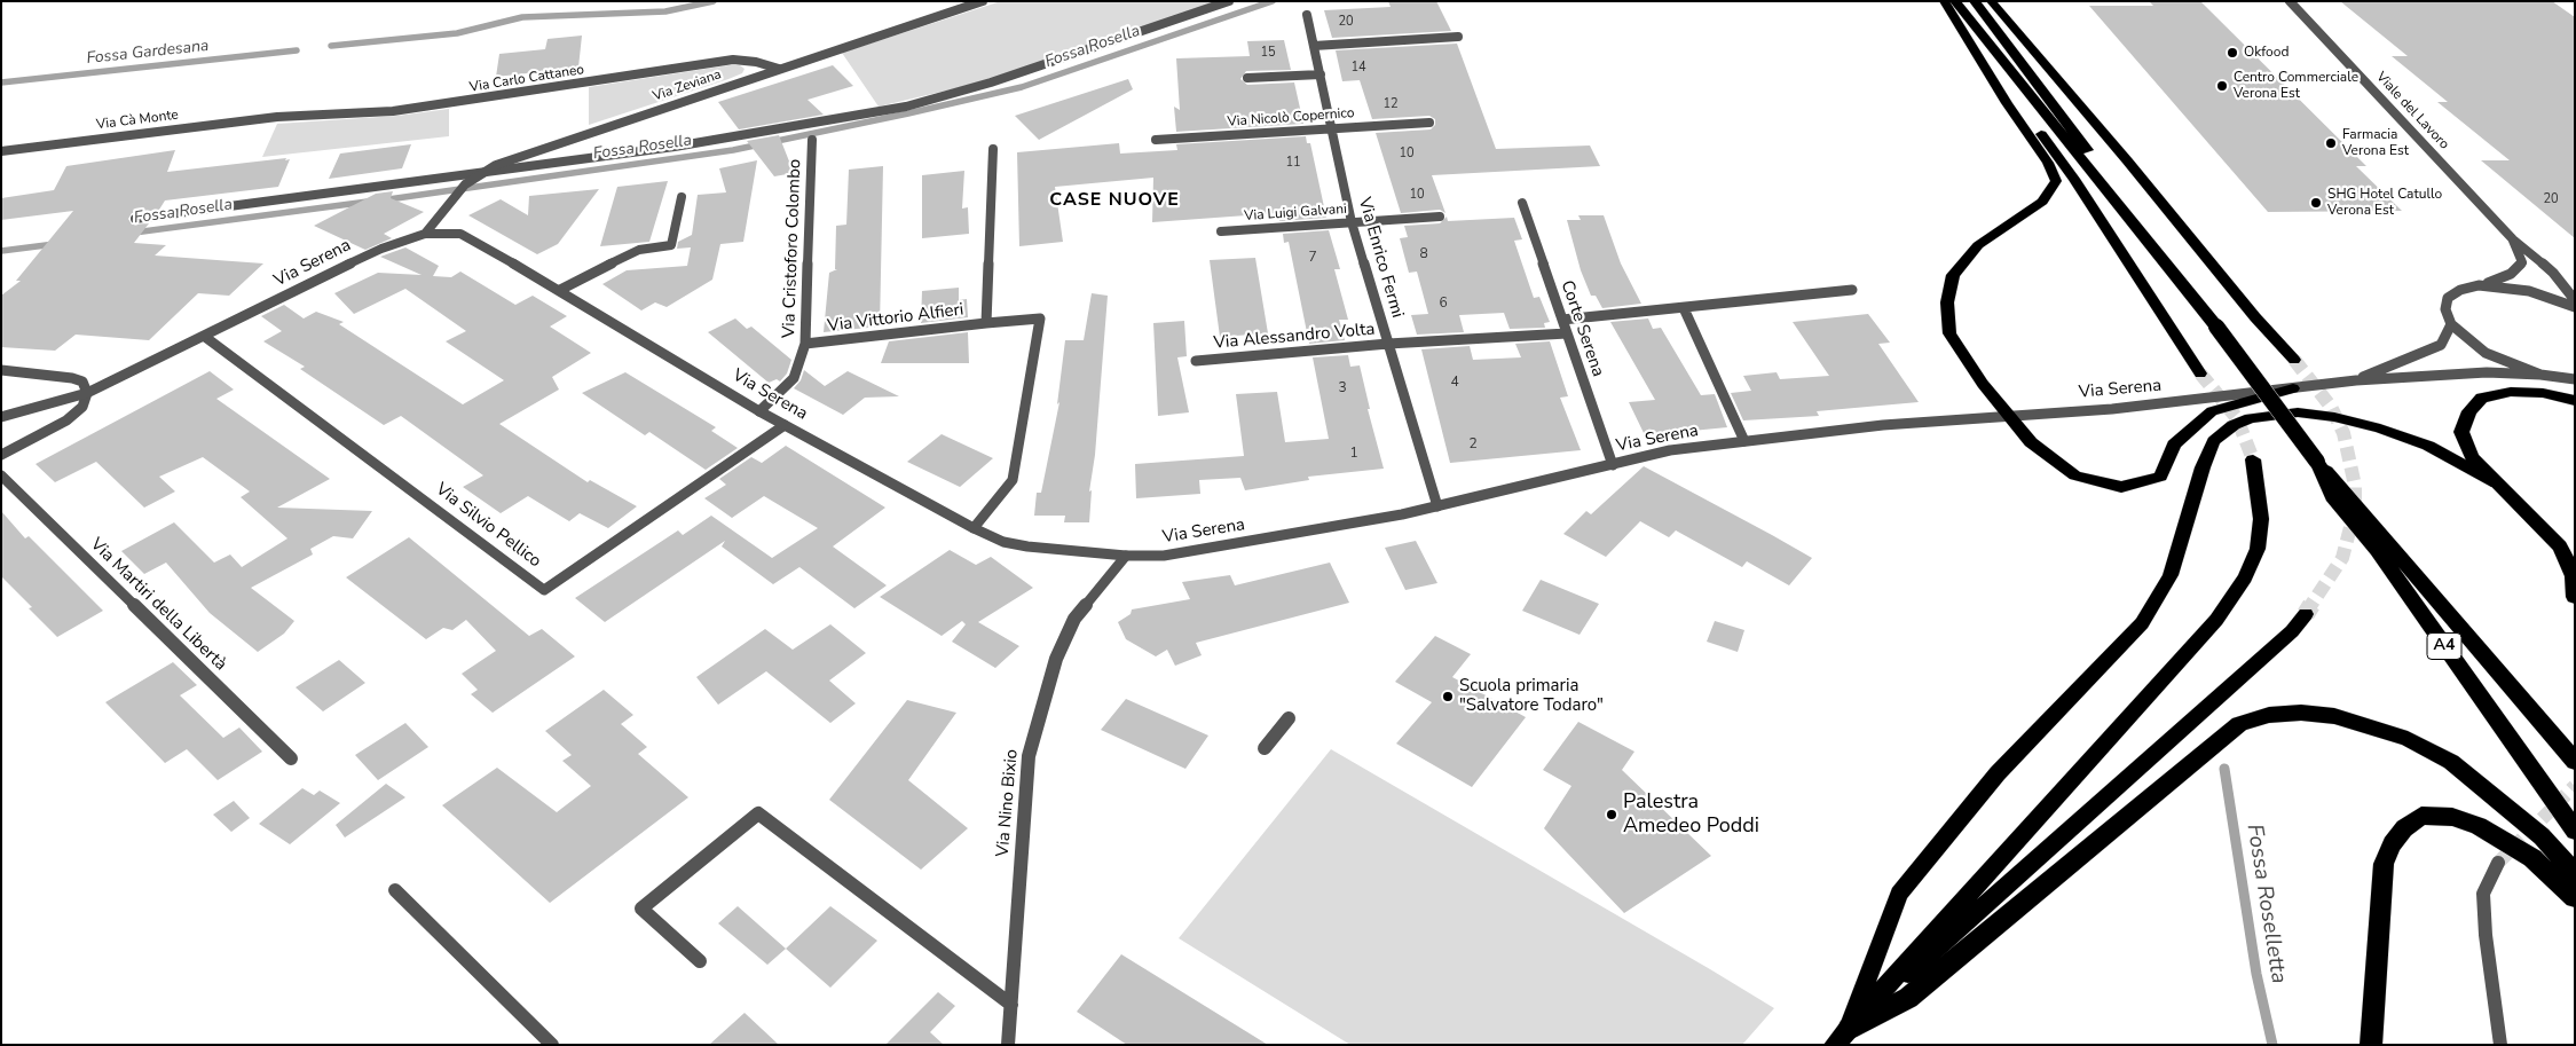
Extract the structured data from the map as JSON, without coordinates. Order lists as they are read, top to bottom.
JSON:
{
  "streets": {
    "highway": ["A4"],
    "street": [
      "Via Carlo Cattaneo",
      "Via Zeviana",
      "Viale del Lavoro",
      "Via Nicolò Copernico",
      "Via Cà Monte",
      "Via Luigi Galvani",
      "Via Cristoforo Colombo",
      "Via Enrico Fermi",
      "Via Serena",
      "Via Vittorio Alfieri",
      "Corte Serena",
      "Via Alessandro Volta",
      "Via Silvio Pellico",
      "Via Martiri della Libertà",
      "Via Nino Bixio"
    ]
  },
  "crossings": [
    ["Via Carlo Cattaneo", "Via Zeviana"],
    ["Via Carlo Cattaneo", "Via Cà Monte"],
    ["Via Zeviana", "Via Serena"],
    ["Via Nicolò Copernico", "Via Enrico Fermi"],
    ["Via Luigi Galvani", "Via Enrico Fermi"],
    ["Via Cristoforo Colombo", "Via Serena"],
    ["Via Cristoforo Colombo", "Via Vittorio Alfieri"],
    ["Via Enrico Fermi", "Via Serena"],
    ["Via Enrico Fermi", "Via Alessandro Volta"],
    ["Via Serena", "Corte Serena"],
    ["Via Serena", "Via Silvio Pellico"],
    ["Via Serena", "Via Nino Bixio"],
    ["Corte Serena", "Via Alessandro Volta"]
  ],
  "districts": ["CASE NUOVE"],
  "water": ["Fossa Rosella", "Fossa Gardesana", "Fossa Roselletta"],
  "places": [
    "Okfood",
    "Centro Commerciale Verona Est",
    "Farmacia Verona Est",
    "SHG Hotel Catullo Verona Est",
    "Scuola primaria \"Salvatore Todaro\"",
    "Palestra Amedeo Poddi"
  ],
  "house_numbers": [
    "20",
    "15",
    "14",
    "12",
    "10",
    "11",
    "10",
    "20",
    "8",
    "7",
    "6",
    "4",
    "3",
    "2",
    "1"
  ]
}
